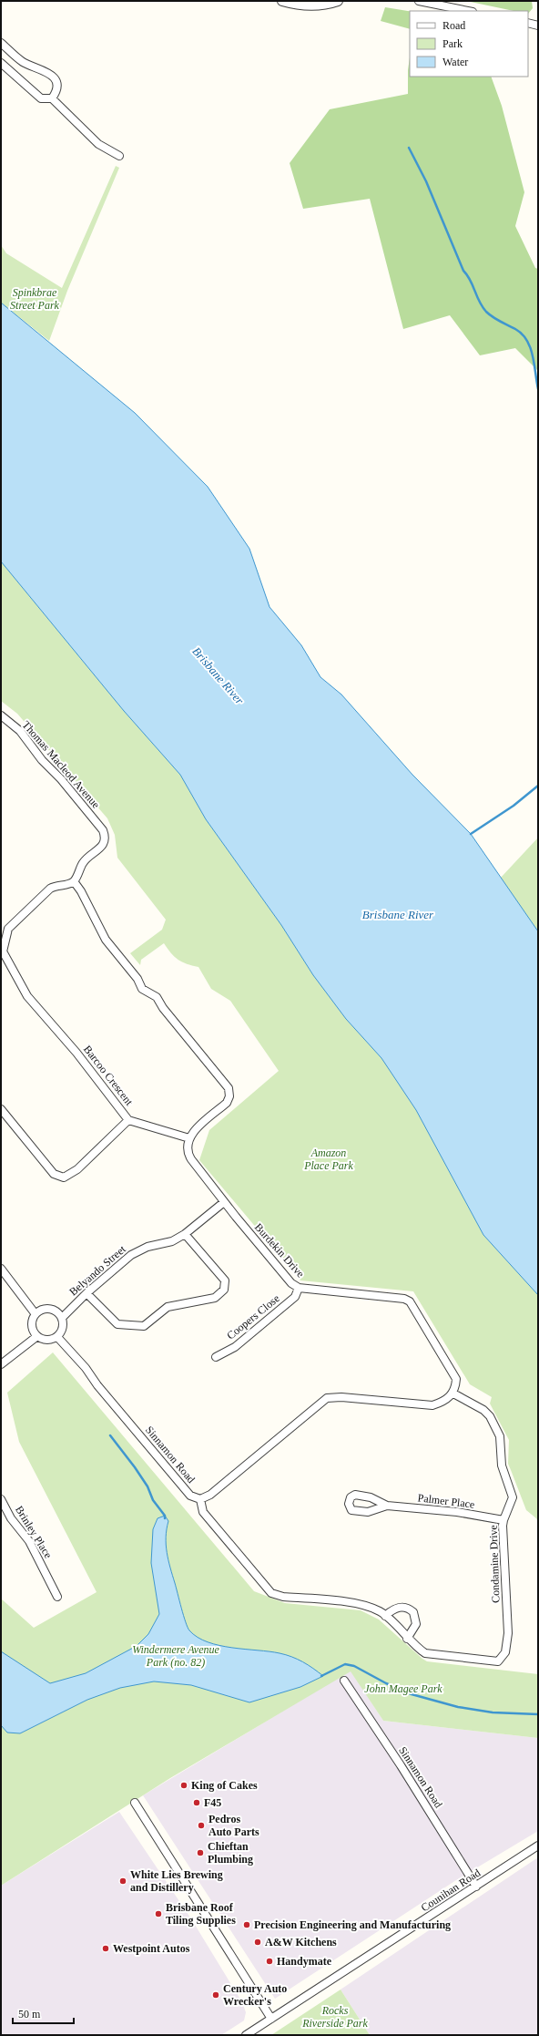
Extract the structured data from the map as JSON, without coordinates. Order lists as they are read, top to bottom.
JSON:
{
  "streets": {
    "street": [
      "Thomas Macleod Avenue",
      "Barcoo Crescent",
      "Burdekin Drive",
      "Belyando Street",
      "Coopers Close",
      "Sinnamon Road",
      "Palmer Place",
      "Brinley Place",
      "Condamine Drive",
      "Counihan Road"
    ]
  },
  "crossings": [
    ["Burdekin Drive", "Belyando Street"],
    ["Burdekin Drive", "Coopers Close"],
    ["Burdekin Drive", "Condamine Drive"],
    ["Belyando Street", "Sinnamon Road"],
    ["Sinnamon Road", "Condamine Drive"],
    ["Sinnamon Road", "Counihan Road"],
    ["Palmer Place", "Condamine Drive"]
  ],
  "water": ["Brisbane River"],
  "parks": [
    "Spinkbrae Street Park",
    "Amazon Place Park",
    "Windermere Avenue Park (no. 82)",
    "John Magee Park",
    "Rocks Riverside Park"
  ],
  "places": [
    "King of Cakes",
    "F45",
    "Pedros Auto Parts",
    "Chieftan Plumbing",
    "White Lies Brewing and Distillery",
    "Brisbane Roof Tiling Supplies",
    "Precision Engineering and Manufacturing",
    "A&W Kitchens",
    "Westpoint Autos",
    "Handymate",
    "Century Auto Wrecker's"
  ],
  "legend": ["Road", "Park", "Water"],
  "scale_bar": "50 m"
}
